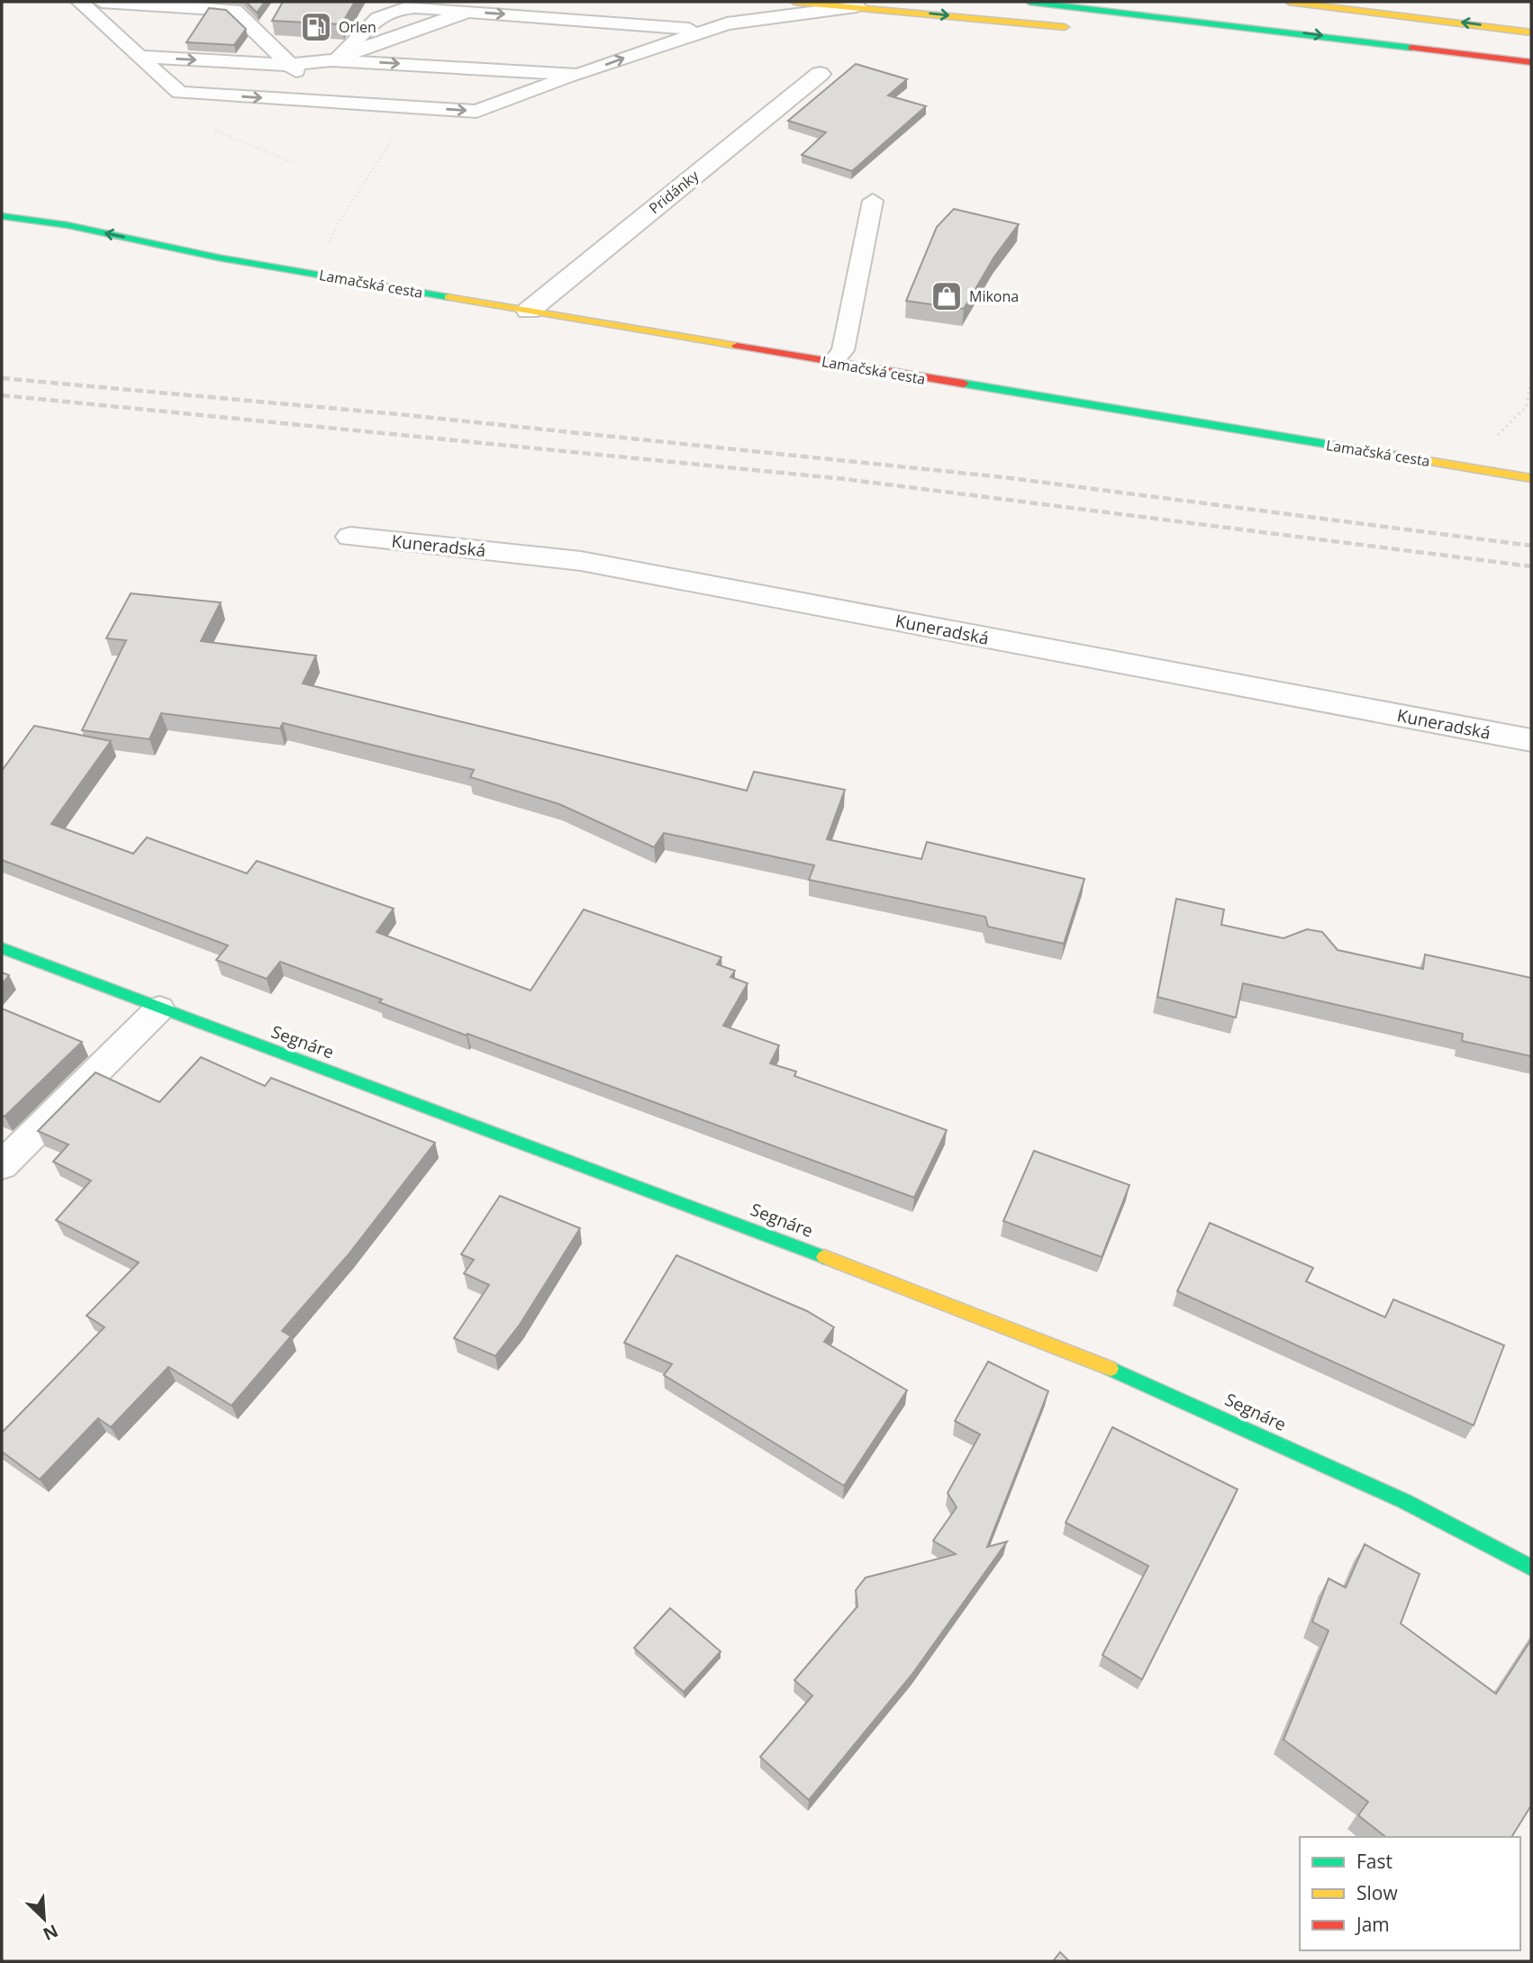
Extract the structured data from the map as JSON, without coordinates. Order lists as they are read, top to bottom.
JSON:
{
  "streets": {
    "main road": ["Lamačská cesta", "Segnáre"],
    "street": ["Pridánky", "Kuneradská"]
  },
  "crossings": [
    ["Pridánky", "Lamačská cesta"]
  ],
  "places": {
    "fuel station": ["Orlen"],
    "shop": ["Mikona"]
  },
  "legend": ["Fast", "Slow", "Jam"],
  "north": "bottom right"
}
